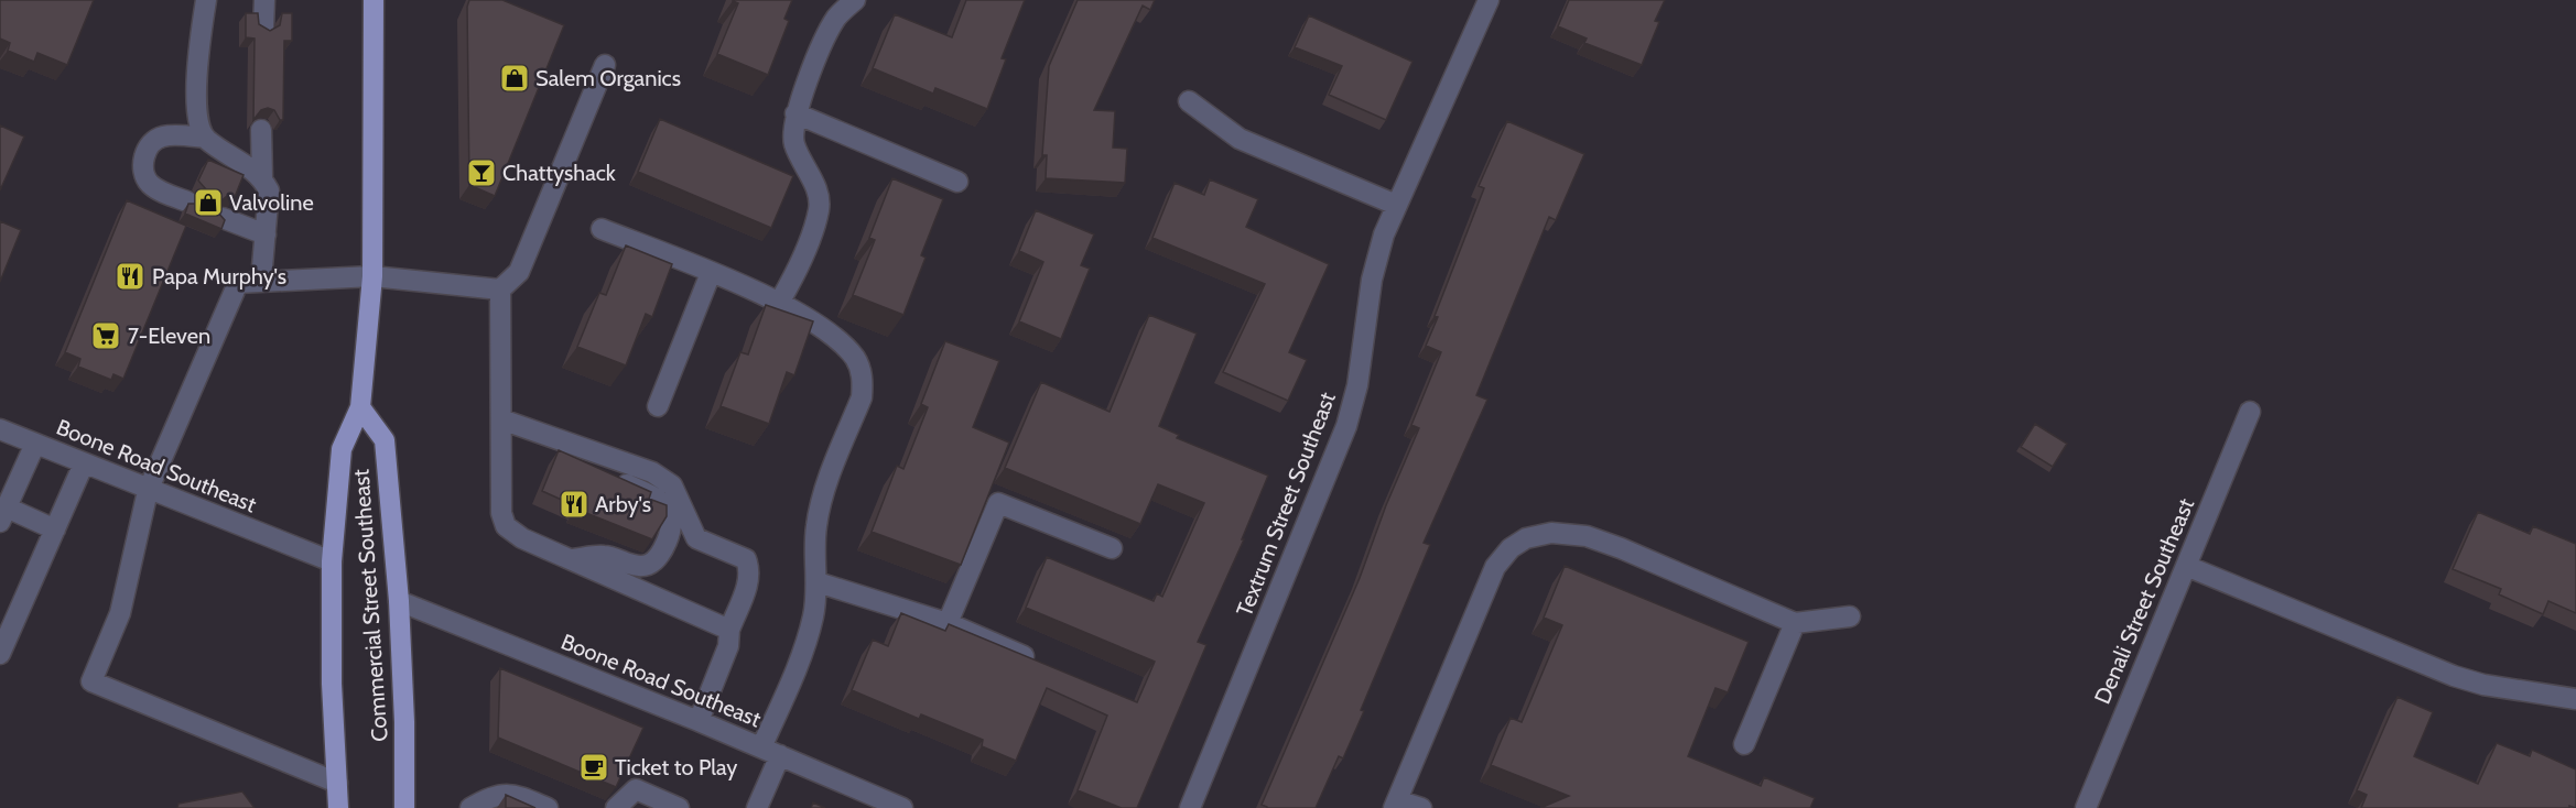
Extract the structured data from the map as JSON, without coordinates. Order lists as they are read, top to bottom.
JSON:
{
  "streets": {
    "main road": ["Commercial Street Southeast"],
    "street": ["Boone Road Southeast", "Textrum Street Southeast", "Denali Street Southeast"]
  },
  "crossings": [
    ["Boone Road Southeast", "Commercial Street Southeast"]
  ],
  "places": {
    "shop": ["Salem Organics", "Valvoline"],
    "bar": ["Chattyshack"],
    "restaurant": ["Papa Murphy's", "Arby's"],
    "supermarket": ["7-Eleven"],
    "cafe": ["Ticket to Play"]
  }
}
